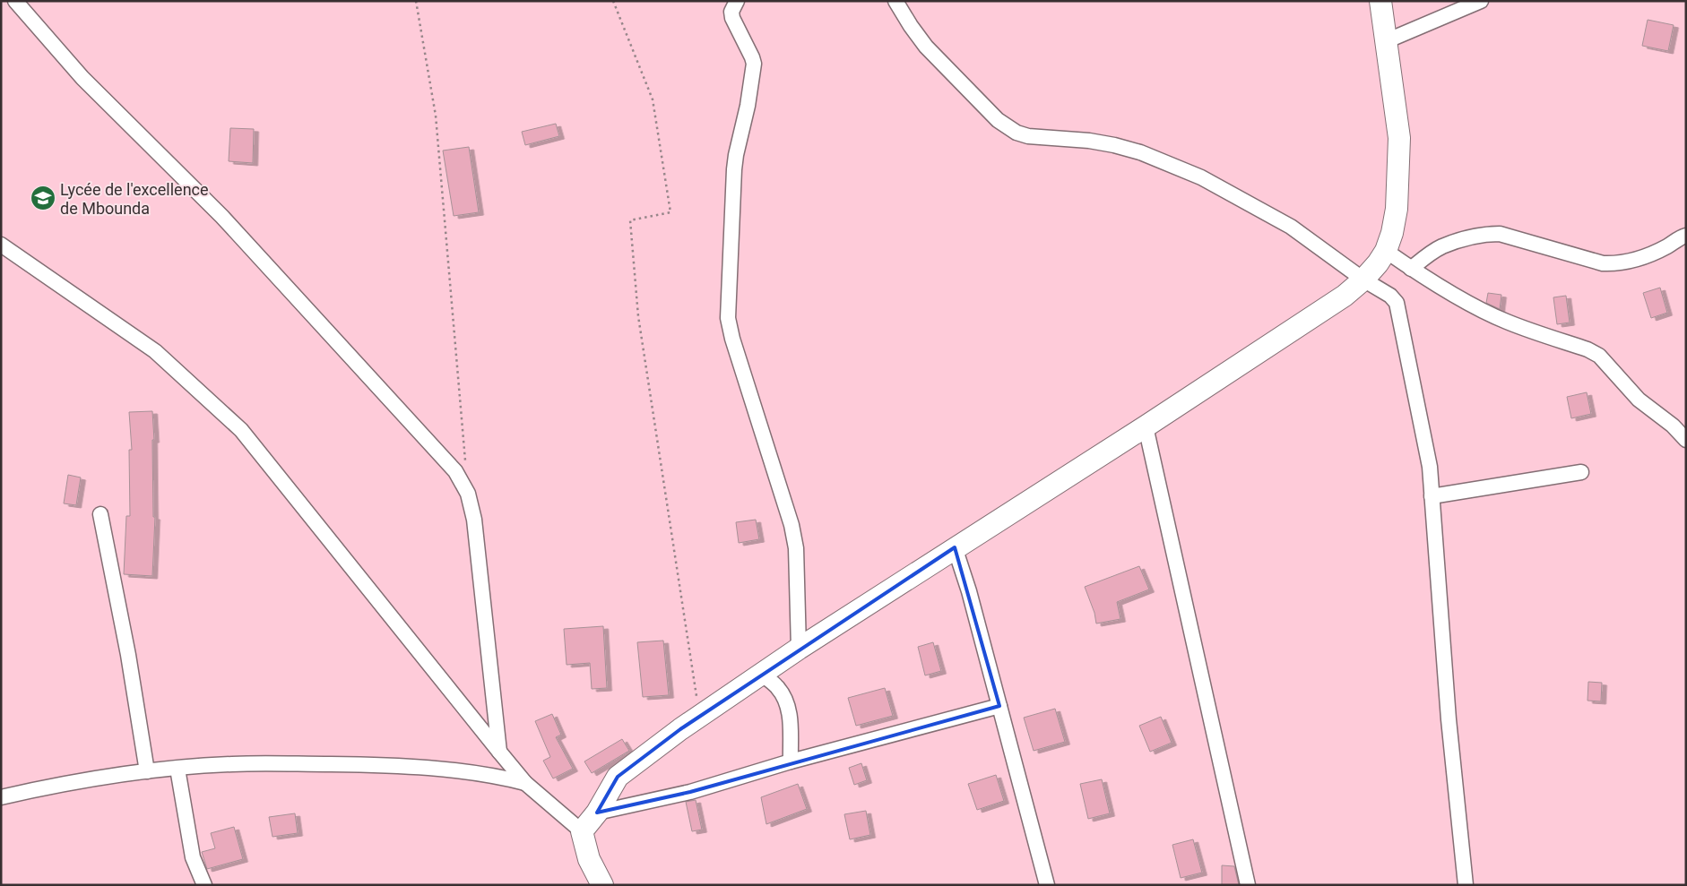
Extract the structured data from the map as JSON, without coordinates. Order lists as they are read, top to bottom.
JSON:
{
  "places": {
    "school or university": ["Lycée de l'excellence de Mbounda"]
  }
}
